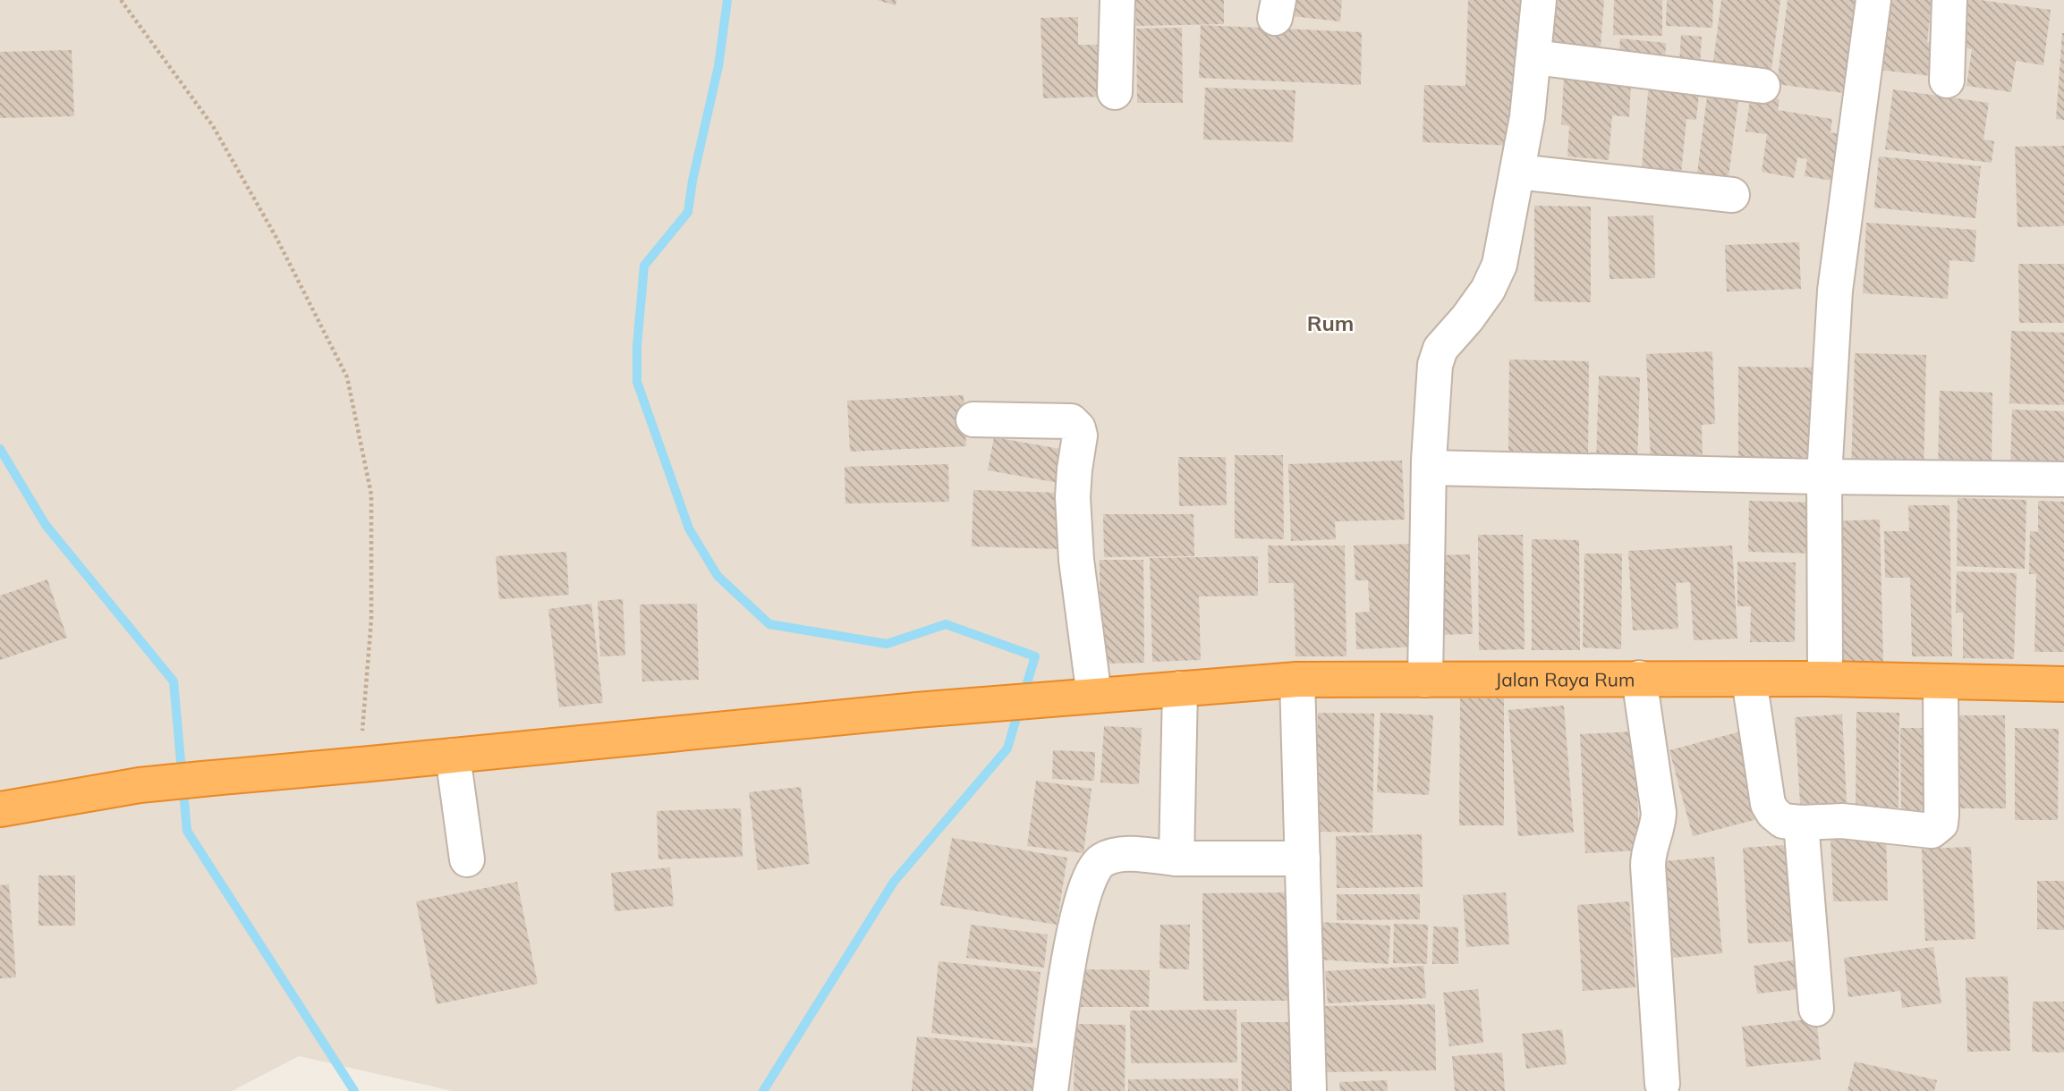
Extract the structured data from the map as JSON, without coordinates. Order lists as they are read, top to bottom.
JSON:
{
  "streets": {
    "highway": ["Jalan Raya Rum"]
  },
  "districts": ["Rum"]
}
